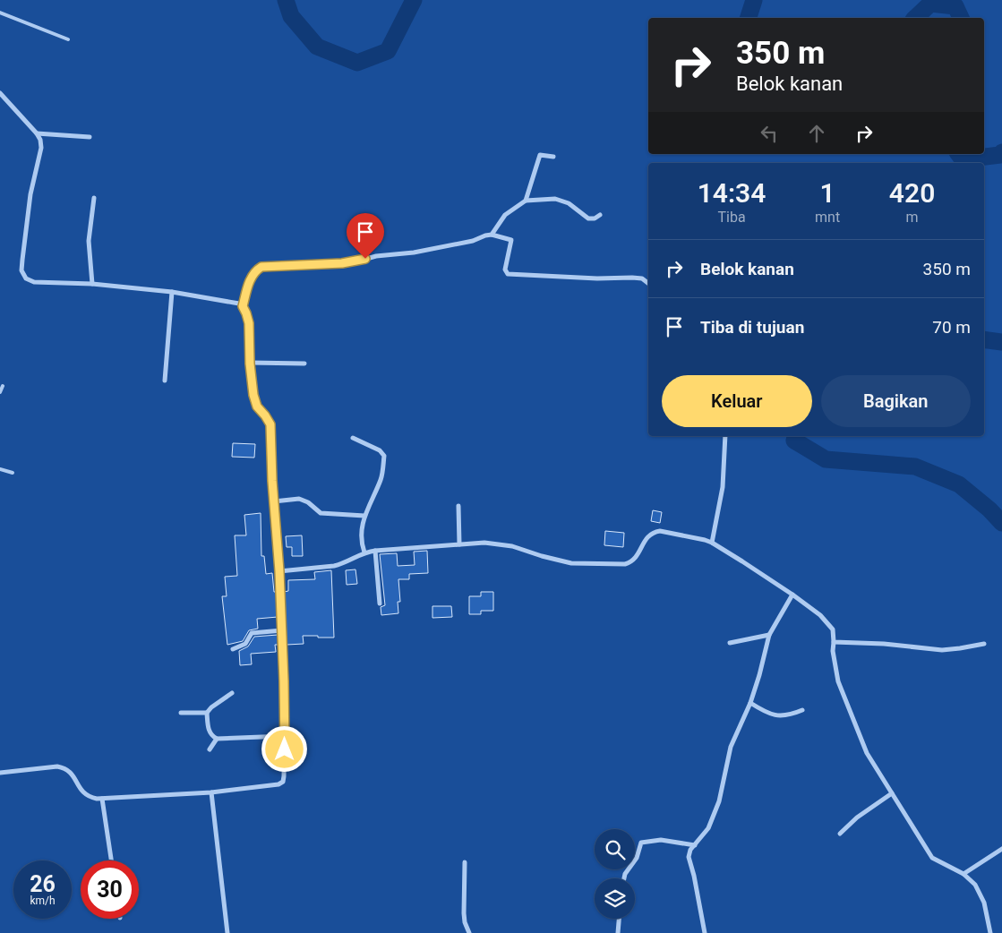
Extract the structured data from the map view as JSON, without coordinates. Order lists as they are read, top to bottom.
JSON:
{
  "page": {
    "turn": ["350 m", "Belok kanan"],
    "eta": [
      "14:34",
      "Tiba",
      "1",
      "mnt",
      "420",
      "m"
    ],
    "list": [
      {
        "name": "Belok kanan",
        "value": "350 m"
      },
      {
        "name": "Tiba di tujuan",
        "value": "70 m"
      }
    ],
    "buttons": ["Keluar", "Bagikan"],
    "speed": "26 km/h",
    "limit": "30"
  }
}
